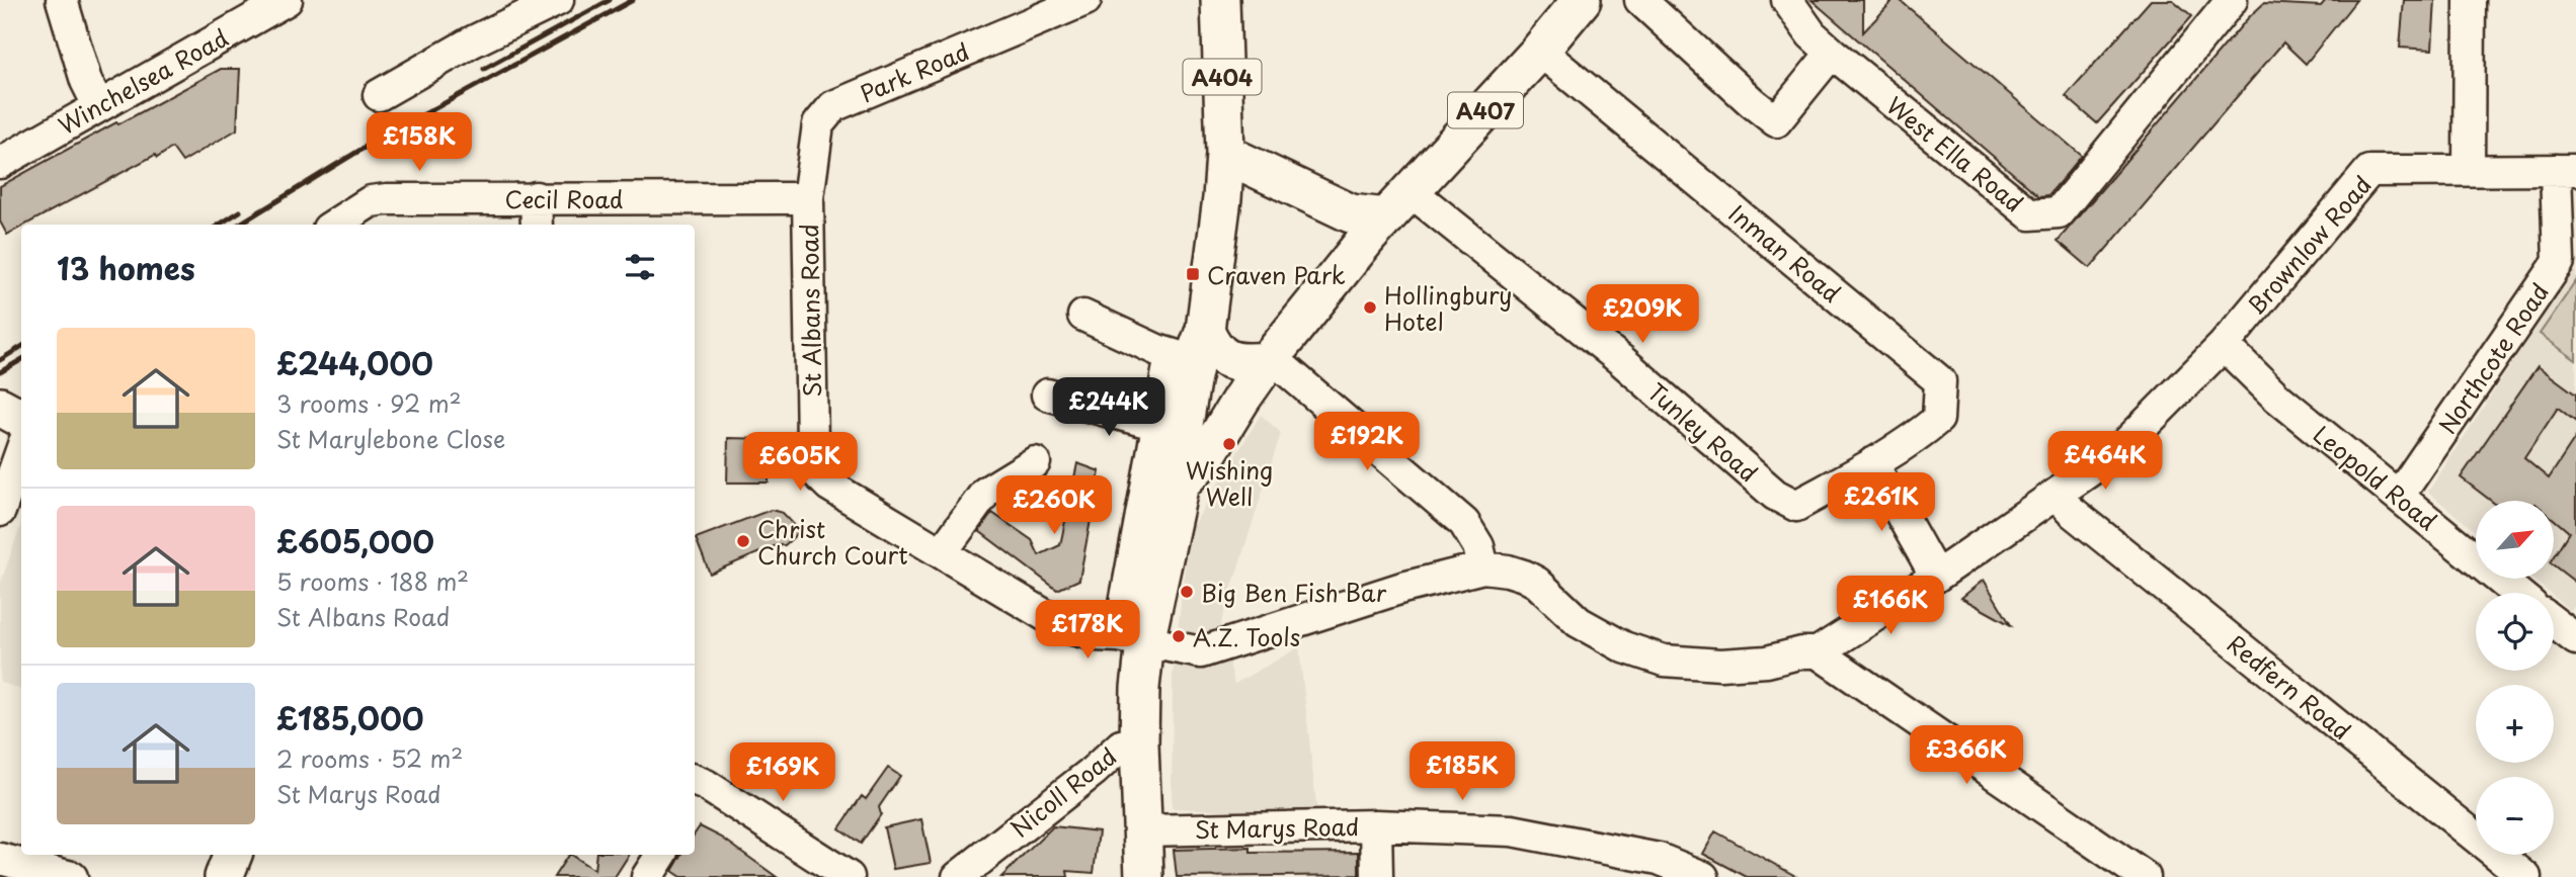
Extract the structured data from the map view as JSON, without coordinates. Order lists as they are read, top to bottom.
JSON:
{
  "streets": {
    "main road": ["A404", "A407"],
    "street": [
      "Park Road",
      "Winchelsea Road",
      "West Ella Road",
      "Cecil Road",
      "Brownlow Road",
      "Inman Road",
      "St Albans Road",
      "Northcote Road",
      "Tunley Road",
      "Leopold Road",
      "Redfern Road",
      "Nicoll Road",
      "St Marys Road"
    ]
  },
  "crossings": [
    ["Park Road", "Cecil Road"],
    ["Park Road", "St Albans Road"],
    ["A404", "St Albans Road"],
    ["A404", "Nicoll Road"],
    ["A404", "St Marys Road"],
    ["A407", "Inman Road"],
    ["A407", "Tunley Road"],
    ["Cecil Road", "St Albans Road"],
    ["Brownlow Road", "Northcote Road"],
    ["Brownlow Road", "Leopold Road"],
    ["Brownlow Road", "Redfern Road"],
    ["Inman Road", "Tunley Road"],
    ["Northcote Road", "Leopold Road"]
  ],
  "places": {
    "transit": ["Craven Park"],
    "other": [
      "Hollingbury Hotel",
      "Wishing Well",
      "Christ Church Court",
      "Big Ben Fish Bar",
      "A.Z. Tools"
    ]
  },
  "north": "top right",
  "page": {
    "price": [
      "£158K",
      "£209K",
      "£244K",
      "£192K",
      "£464K",
      "£605K",
      "£261K",
      "£260K",
      "£166K",
      "£178K",
      "£366K",
      "£185K",
      "£169K"
    ],
    "heading": "13 homes",
    "list": [
      {
        "name": "£244,000",
        "note": "3 rooms · 92 m² · St Marylebone Close"
      },
      {
        "name": "£605,000",
        "note": "5 rooms · 188 m² · St Albans Road"
      },
      {
        "name": "£185,000",
        "note": "2 rooms · 52 m² · St Marys Road"
      }
    ],
    "map_buttons": ["+", "−"]
  }
}
